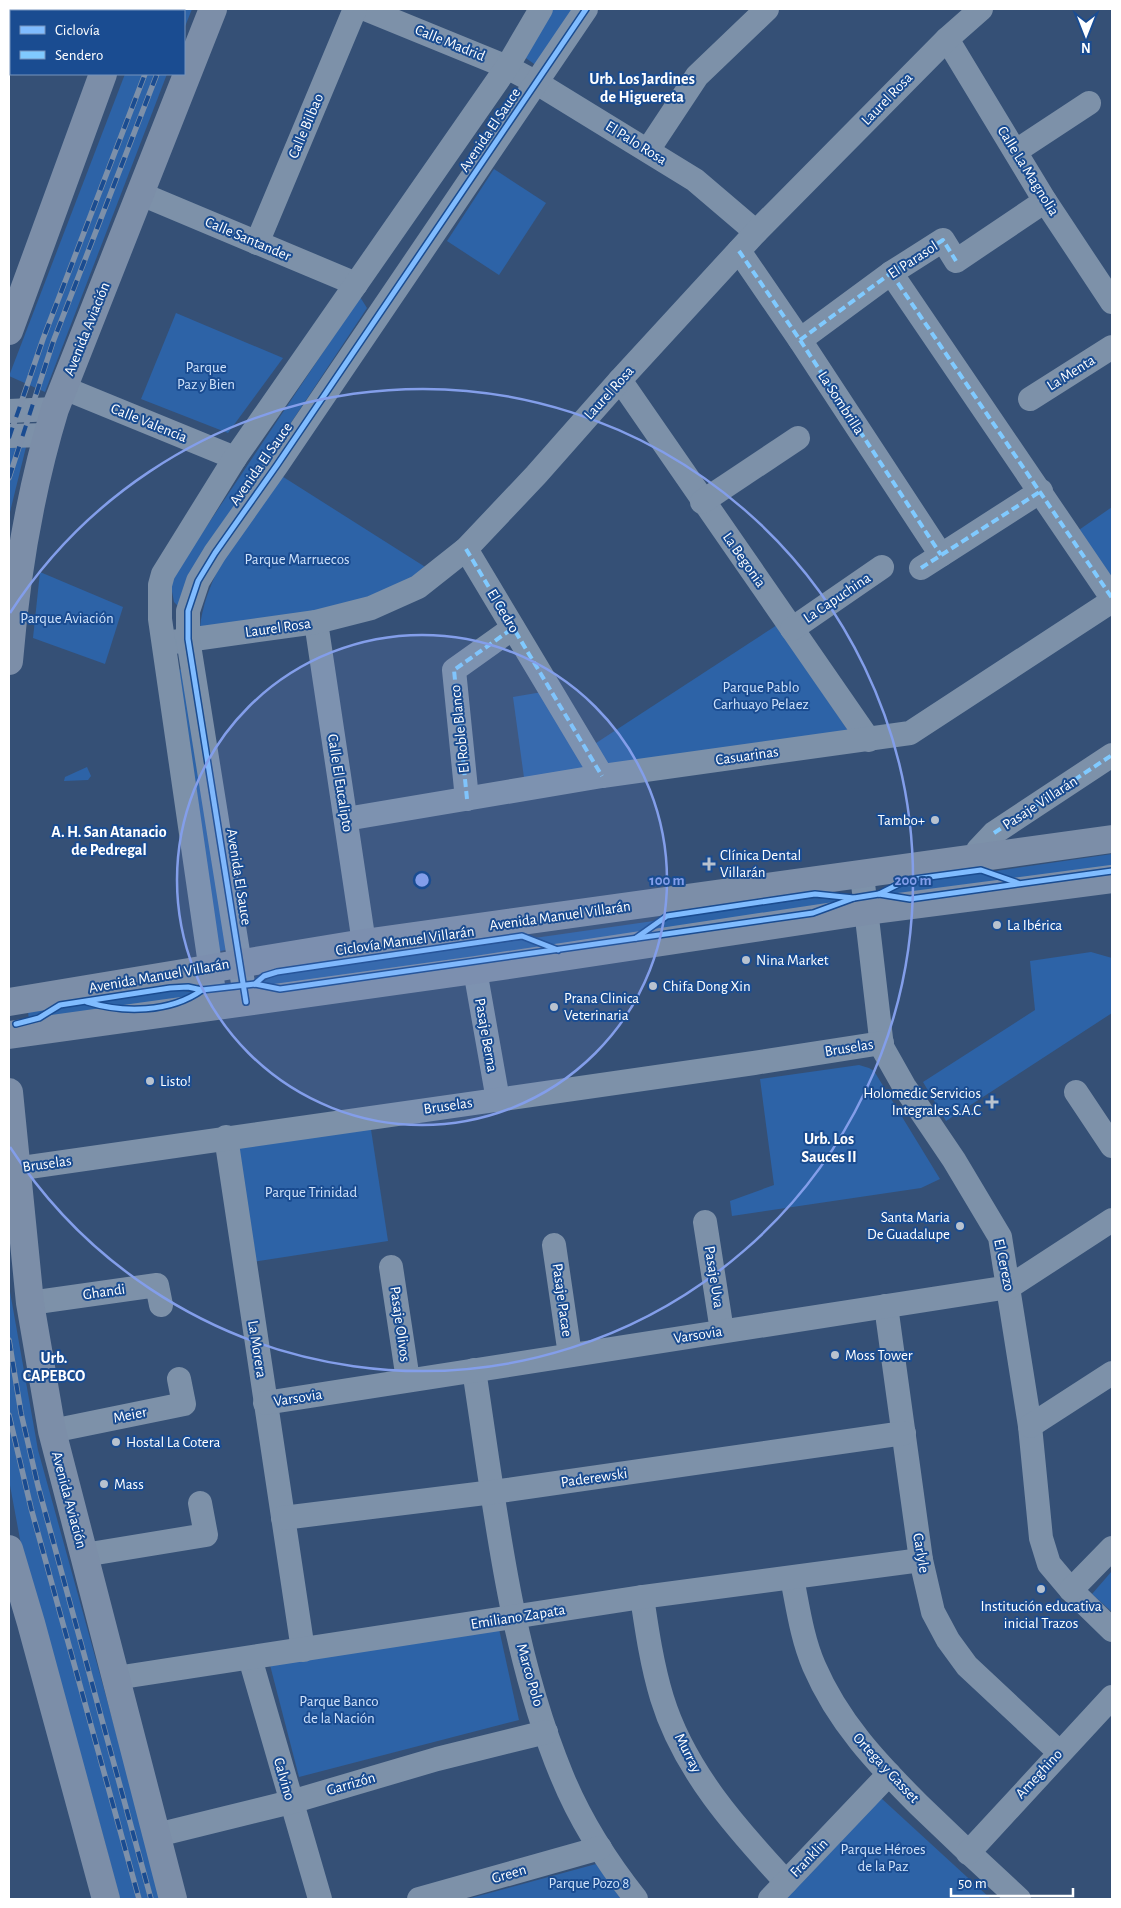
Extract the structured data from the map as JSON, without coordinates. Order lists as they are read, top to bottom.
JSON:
{
  "streets": {
    "main road": ["Avenida Aviación", "Avenida Manuel Villarán"],
    "street": [
      "Calle Madrid",
      "Laurel Rosa",
      "Calle Bilbao",
      "Avenida El Sauce",
      "El Palo Rosa",
      "Calle La Magnolia",
      "Calle Santander",
      "El Parasol",
      "La Menta",
      "La Sombrilla",
      "Calle Valencia",
      "La Begonia",
      "La Capuchina",
      "El Cedro",
      "El Roble Blanco",
      "Casuarinas",
      "Calle El Eucalipto",
      "Pasaje Villarán",
      "Pasaje Berna",
      "Bruselas",
      "El Cerezo",
      "Pasaje Uva",
      "Ghandi",
      "Pasaje Pacae",
      "Pasaje Olivos",
      "Varsovia",
      "La Morera",
      "Meier",
      "Paderewski",
      "Carlyle",
      "Emiliano Zapata",
      "Marco Polo",
      "Murray",
      "Ortega y Gasset",
      "Ameghino",
      "Calvino",
      "Garrizón",
      "Franklin",
      "Green"
    ],
    "cycle path": ["Ciclovía Manuel Villarán"]
  },
  "crossings": [
    ["Calle Madrid", "Avenida El Sauce"],
    ["Calle Madrid", "El Palo Rosa"],
    ["Laurel Rosa", "Avenida El Sauce"],
    ["Laurel Rosa", "El Palo Rosa"],
    ["Laurel Rosa", "Calle La Magnolia"],
    ["Laurel Rosa", "La Sombrilla"],
    ["Laurel Rosa", "La Begonia"],
    ["Laurel Rosa", "El Cedro"],
    ["Laurel Rosa", "Calle El Eucalipto"],
    ["Calle Bilbao", "Calle Santander"],
    ["Avenida El Sauce", "El Palo Rosa"],
    ["Avenida El Sauce", "Calle Santander"],
    ["Avenida El Sauce", "Calle Valencia"],
    ["Avenida El Sauce", "Avenida Manuel Villarán"],
    ["Calle La Magnolia", "El Parasol"],
    ["Calle Santander", "Avenida Aviación"],
    ["El Parasol", "La Sombrilla"],
    ["Avenida Aviación", "Calle Valencia"],
    ["Avenida Aviación", "Bruselas"],
    ["Avenida Aviación", "Ghandi"],
    ["Avenida Aviación", "Meier"],
    ["Avenida Aviación", "Emiliano Zapata"],
    ["Avenida Aviación", "Garrizón"],
    ["La Begonia", "La Capuchina"],
    ["La Begonia", "Casuarinas"],
    ["El Cedro", "El Roble Blanco"],
    ["El Cedro", "Casuarinas"],
    ["El Roble Blanco", "Casuarinas"],
    ["Casuarinas", "Calle El Eucalipto"],
    ["Calle El Eucalipto", "Avenida Manuel Villarán"],
    ["Pasaje Villarán", "Avenida Manuel Villarán"],
    ["Avenida Manuel Villarán", "El Cerezo"],
    ["Pasaje Berna", "Bruselas"],
    ["Bruselas", "El Cerezo"],
    ["Bruselas", "La Morera"],
    ["El Cerezo", "Varsovia"],
    ["Pasaje Uva", "Varsovia"],
    ["Pasaje Pacae", "Varsovia"],
    ["Pasaje Olivos", "Varsovia"],
    ["Varsovia", "La Morera"],
    ["Varsovia", "Carlyle"],
    ["Varsovia", "Marco Polo"],
    ["La Morera", "Paderewski"],
    ["La Morera", "Emiliano Zapata"],
    ["Paderewski", "Carlyle"],
    ["Paderewski", "Marco Polo"],
    ["Carlyle", "Emiliano Zapata"],
    ["Carlyle", "Ameghino"],
    ["Emiliano Zapata", "Marco Polo"],
    ["Emiliano Zapata", "Murray"],
    ["Emiliano Zapata", "Ortega y Gasset"],
    ["Emiliano Zapata", "Calvino"],
    ["Marco Polo", "Garrizón"],
    ["Marco Polo", "Green"],
    ["Murray", "Franklin"],
    ["Ortega y Gasset", "Ameghino"],
    ["Ortega y Gasset", "Franklin"],
    ["Calvino", "Garrizón"]
  ],
  "districts": [
    "Urb. Los Jardines de Higuereta",
    "A. H. San Atanacio de Pedregal",
    "Urb. Los Sauces II",
    "Urb. CAPEBCO"
  ],
  "parks": [
    "Parque Paz y Bien",
    "Parque Marruecos",
    "Parque Aviación",
    "Parque Pablo Carhuayo Pelaez",
    "Parque Trinidad",
    "Parque Banco de la Nación",
    "Parque Héroes de la Paz",
    "Parque Pozo 8"
  ],
  "places": {
    "other": [
      "Tambo+",
      "La Ibérica",
      "Nina Market",
      "Chifa Dong Xin",
      "Prana Clinica Veterinaria",
      "Listo!",
      "Santa Maria De Guadalupe",
      "Moss Tower",
      "Hostal La Cotera",
      "Mass",
      "Institución educativa inicial Trazos"
    ],
    "health": ["Clínica Dental Villarán", "Holomedic Servicios Integrales S.A.C"]
  },
  "legend": ["Ciclovía", "Sendero"],
  "scale_bar": "50 m",
  "north": "bottom",
  "rings": ["100 m", "200 m"]
}
